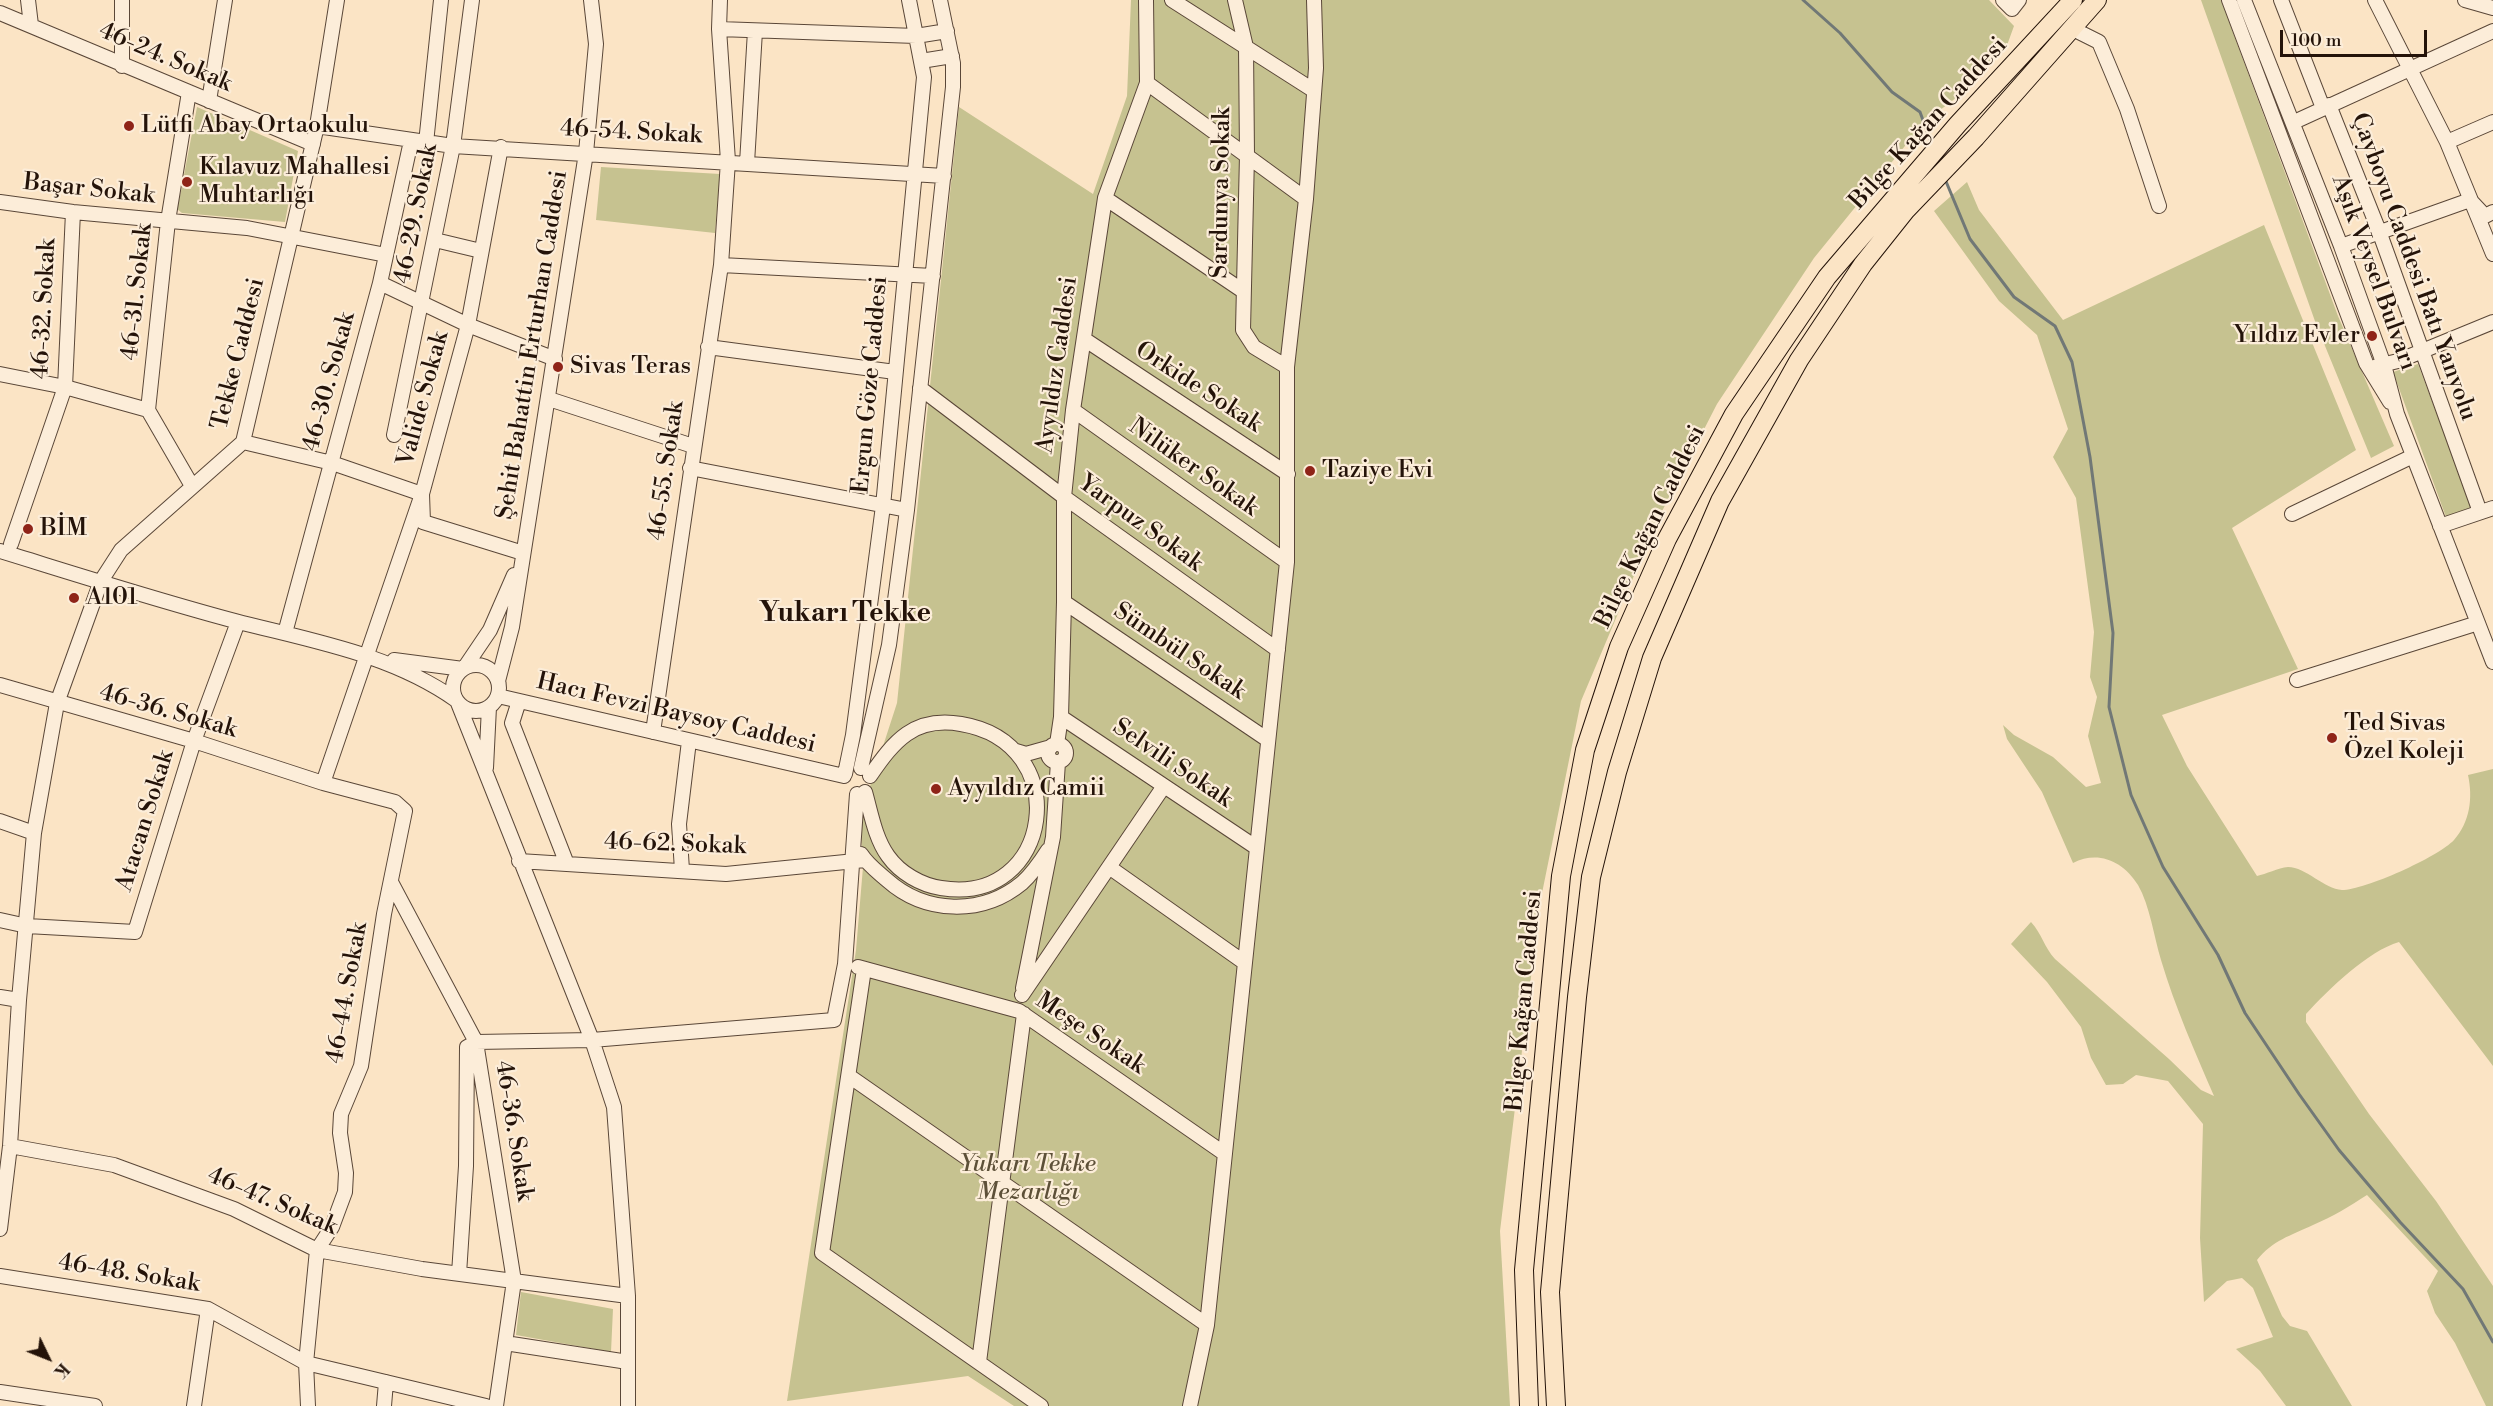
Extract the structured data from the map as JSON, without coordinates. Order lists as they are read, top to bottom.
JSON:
{
  "streets": {
    "main road": ["Bilge Kağan Caddesi"],
    "street": [
      "46-24. Sokak",
      "46-54. Sokak",
      "Başar Sokak",
      "Sardunya Sokak",
      "46-29. Sokak",
      "Çayboyu Caddesi Batı Yanyolu",
      "Aşık Veysel Bulvarı",
      "46-31. Sokak",
      "46-32. Sokak",
      "Şehit Bahattin Erturhan Caddesi",
      "Tekke Caddesi",
      "Ayyıldız Caddesi",
      "46-30. Sokak",
      "Ergun Göze Caddesi",
      "Orkide Sokak",
      "Valide Sokak",
      "Nilüker Sokak",
      "46-55. Sokak",
      "Yarpuz Sokak",
      "Sümbül Sokak",
      "46-36. Sokak",
      "Hacı Fevzi Baysoy Caddesi",
      "Selvili Sokak",
      "Atacan Sokak",
      "46-62. Sokak",
      "46-44. Sokak",
      "Meşe Sokak",
      "46-47. Sokak",
      "46-48. Sokak"
    ]
  },
  "crossings": [
    ["46-24. Sokak", "46-31. Sokak"],
    ["46-24. Sokak", "Tekke Caddesi"],
    ["46-54. Sokak", "46-29. Sokak"],
    ["46-54. Sokak", "Şehit Bahattin Erturhan Caddesi"],
    ["46-54. Sokak", "Tekke Caddesi"],
    ["46-54. Sokak", "46-30. Sokak"],
    ["46-54. Sokak", "Ergun Göze Caddesi"],
    ["46-54. Sokak", "Valide Sokak"],
    ["46-54. Sokak", "46-55. Sokak"],
    ["Başar Sokak", "46-31. Sokak"],
    ["Başar Sokak", "46-32. Sokak"],
    ["Başar Sokak", "Tekke Caddesi"],
    ["Başar Sokak", "46-30. Sokak"],
    ["Şehit Bahattin Erturhan Caddesi", "Hacı Fevzi Baysoy Caddesi"],
    ["Tekke Caddesi", "46-36. Sokak"],
    ["Tekke Caddesi", "Atacan Sokak"],
    ["Tekke Caddesi", "46-47. Sokak"],
    ["Ayyıldız Caddesi", "Orkide Sokak"],
    ["Ayyıldız Caddesi", "Nilüker Sokak"],
    ["Ayyıldız Caddesi", "Yarpuz Sokak"],
    ["Ayyıldız Caddesi", "Sümbül Sokak"],
    ["Ayyıldız Caddesi", "Selvili Sokak"],
    ["Ayyıldız Caddesi", "Meşe Sokak"],
    ["Ergun Göze Caddesi", "Yarpuz Sokak"],
    ["Ergun Göze Caddesi", "Hacı Fevzi Baysoy Caddesi"],
    ["Valide Sokak", "46-36. Sokak"],
    ["Valide Sokak", "46-44. Sokak"],
    ["46-55. Sokak", "Hacı Fevzi Baysoy Caddesi"],
    ["46-36. Sokak", "Atacan Sokak"],
    ["46-36. Sokak", "46-44. Sokak"],
    ["46-36. Sokak", "46-47. Sokak"],
    ["46-44. Sokak", "46-47. Sokak"],
    ["46-44. Sokak", "46-48. Sokak"]
  ],
  "districts": ["Yukarı Tekke"],
  "parks": ["Yukarı Tekke Mezarlığı"],
  "places": [
    "Lütfi Abay Ortaokulu",
    "Kılavuz Mahallesi Muhtarlığı",
    "Yıldız Evler",
    "Sivas Teras",
    "Taziye Evi",
    "BİM",
    "A101",
    "Ted Sivas Özel Koleji",
    "Ayyıldız Camii"
  ],
  "scale_bar": "100 m",
  "north": "bottom right"
}
